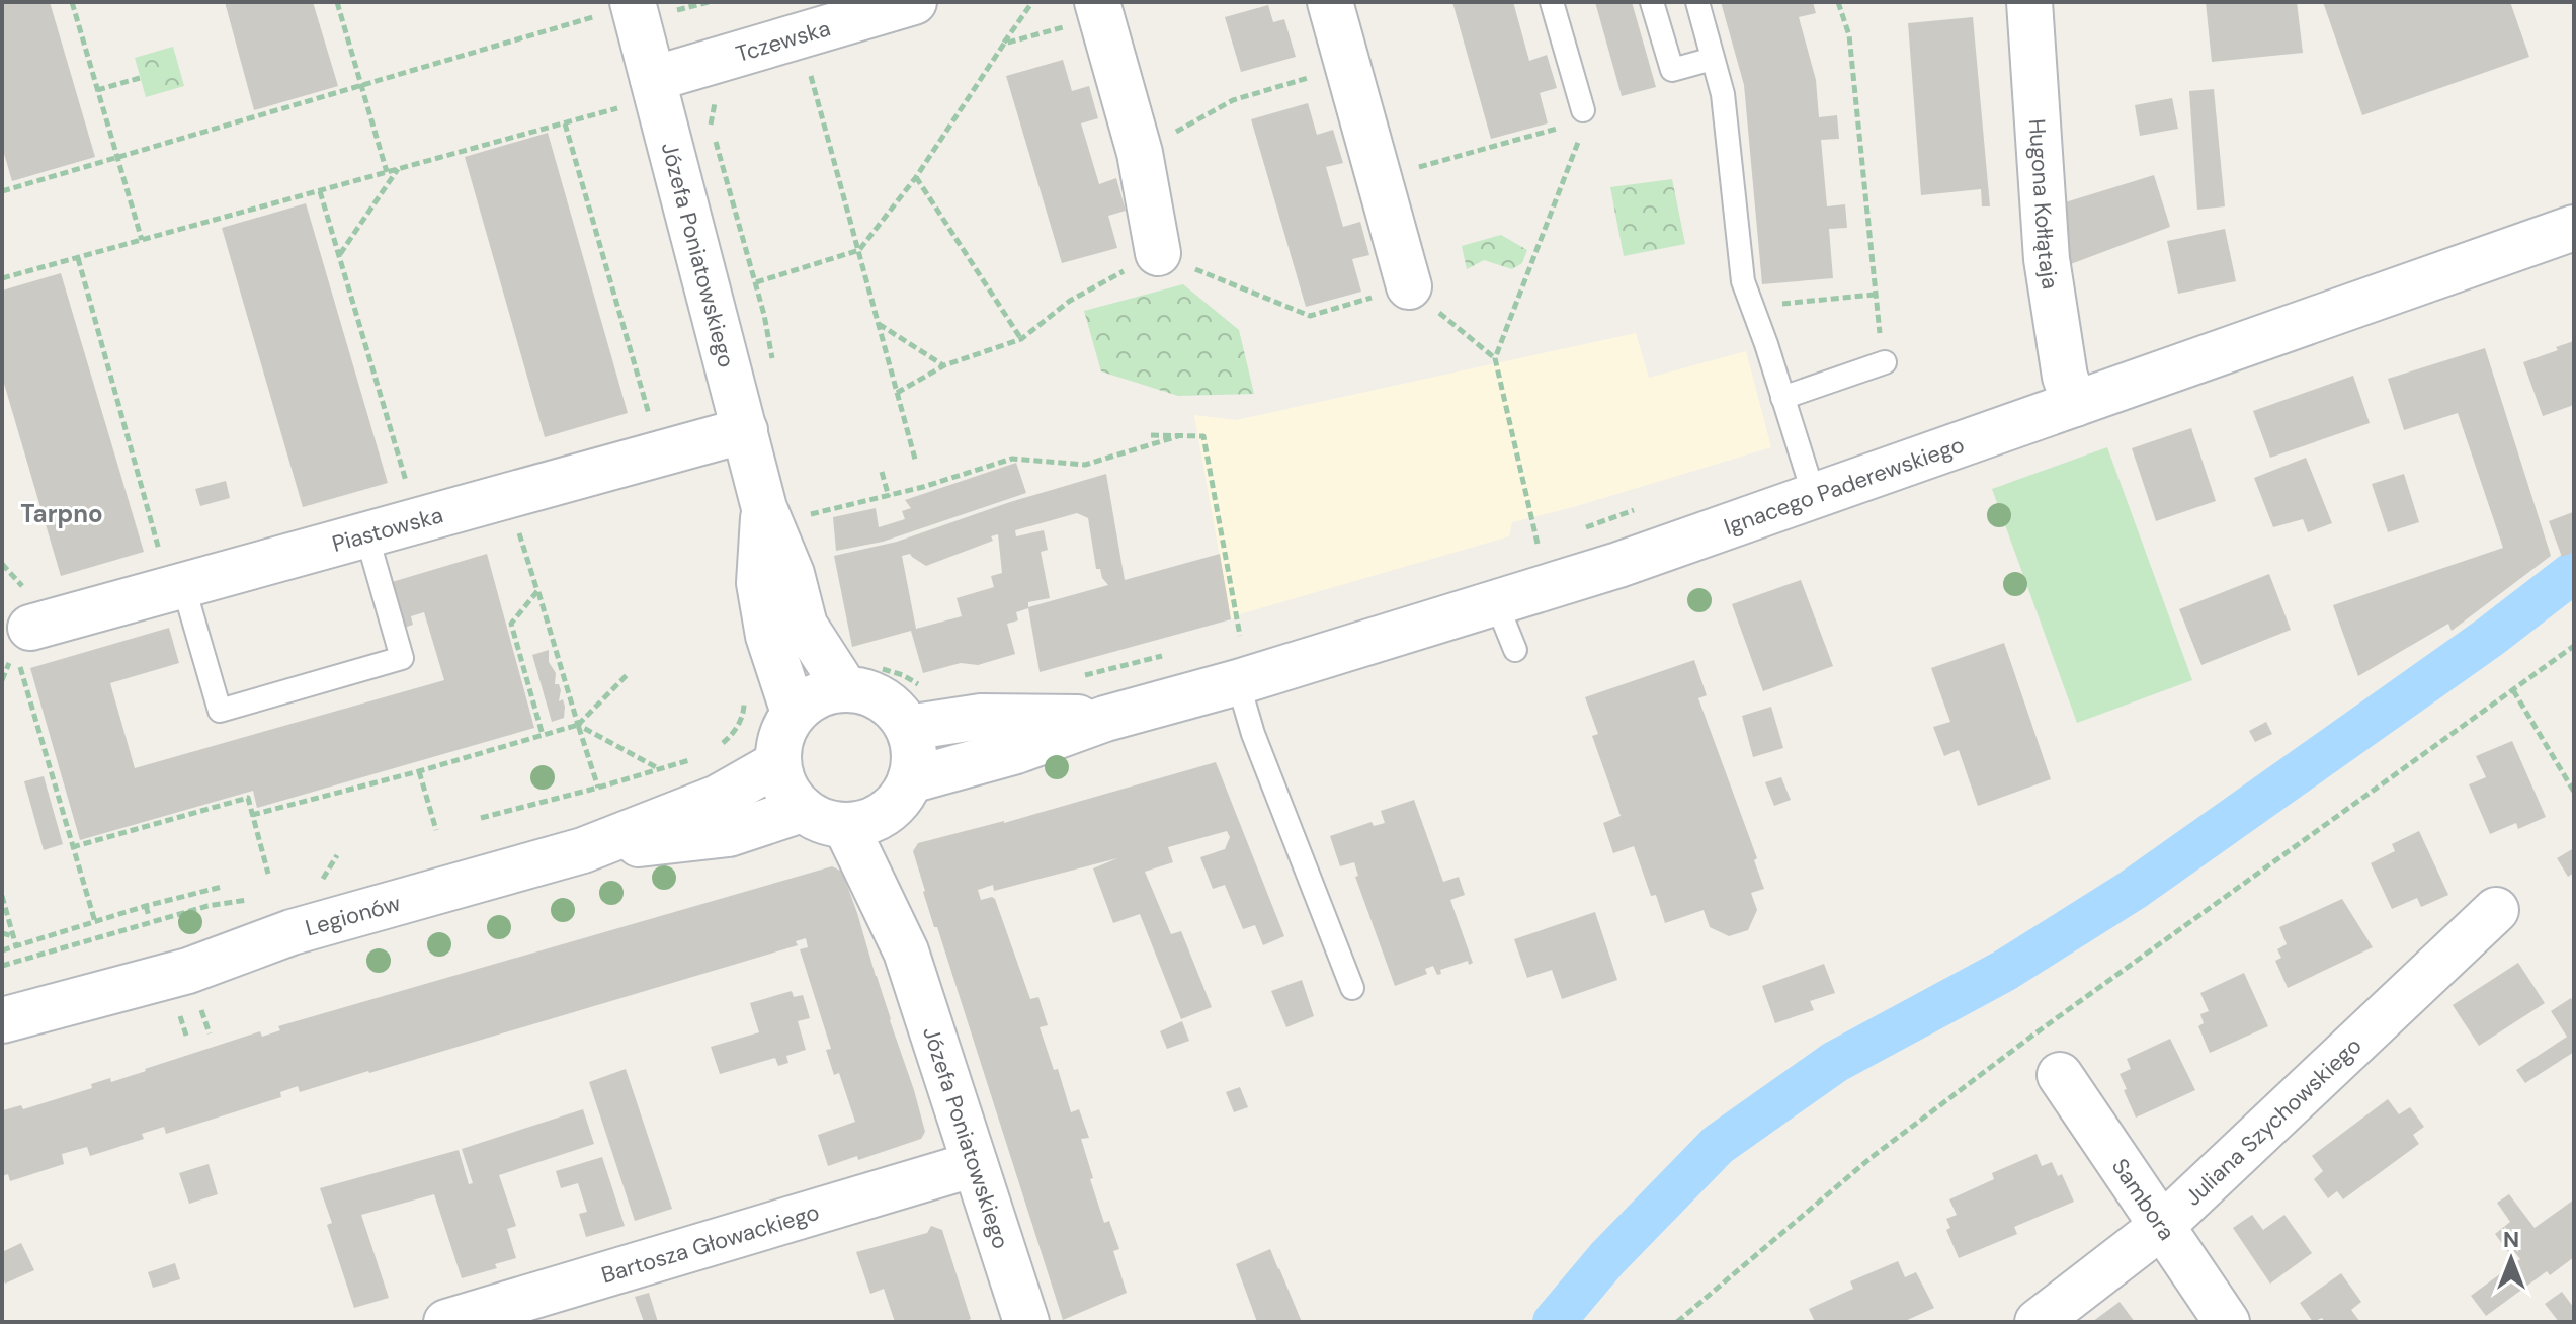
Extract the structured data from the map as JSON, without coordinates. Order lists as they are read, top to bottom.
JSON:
{
  "streets": {
    "street": [
      "Tczewska",
      "Hugona Kołłątaja",
      "Józefa Poniatowskiego",
      "Ignacego Paderewskiego",
      "Piastowska",
      "Legionów",
      "Juliana Szychowskiego",
      "Sambora",
      "Bartosza Głowackiego"
    ]
  },
  "crossings": [
    ["Tczewska", "Józefa Poniatowskiego"],
    ["Hugona Kołłątaja", "Ignacego Paderewskiego"],
    ["Józefa Poniatowskiego", "Ignacego Paderewskiego"],
    ["Józefa Poniatowskiego", "Piastowska"],
    ["Józefa Poniatowskiego", "Legionów"],
    ["Józefa Poniatowskiego", "Bartosza Głowackiego"],
    ["Ignacego Paderewskiego", "Legionów"],
    ["Juliana Szychowskiego", "Sambora"]
  ],
  "districts": ["Tarpno"],
  "north": "top"
}
